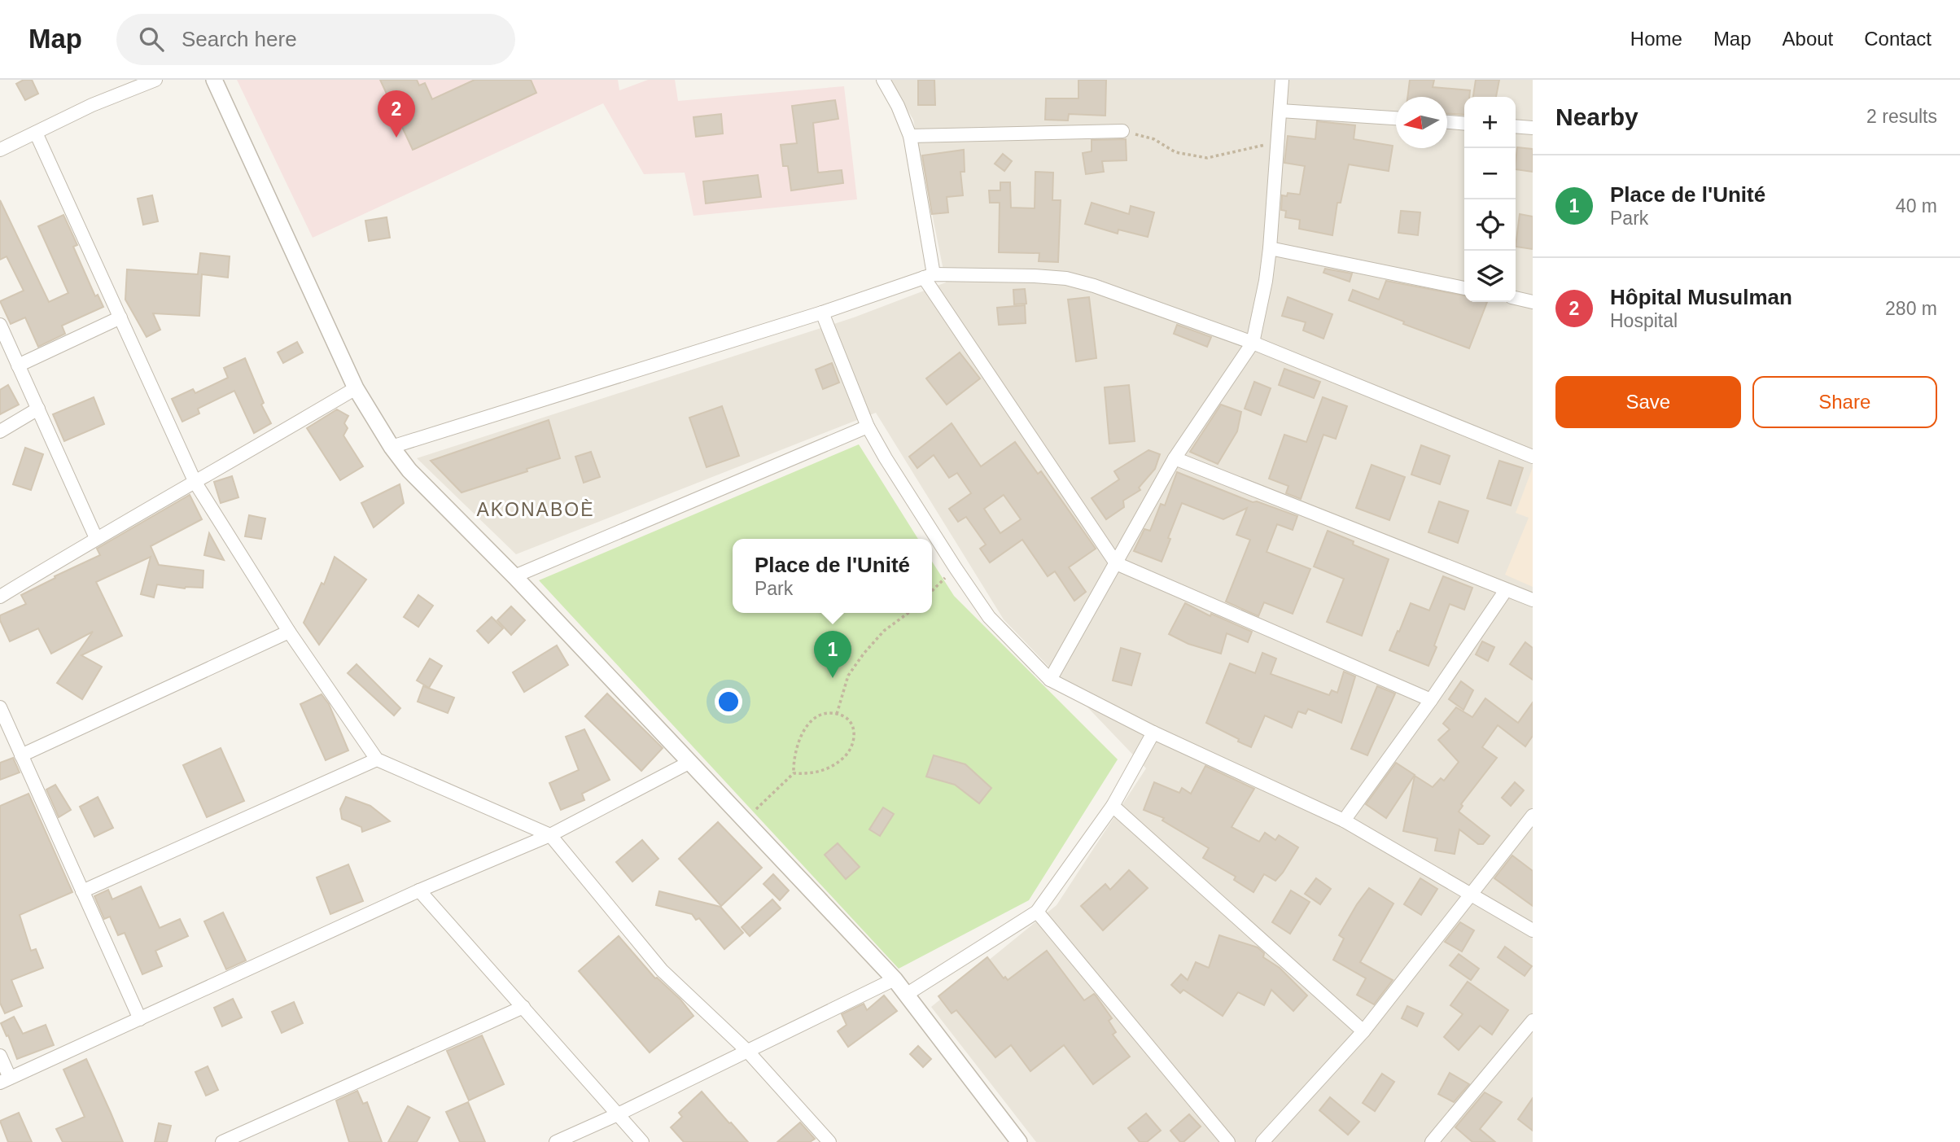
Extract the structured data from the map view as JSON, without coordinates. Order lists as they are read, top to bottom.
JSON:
{
  "districts": ["AKONABOÈ"],
  "north": "left",
  "page": {
    "header": "Map",
    "search": "Search here",
    "nav": [
      "Home",
      "Map",
      "About",
      "Contact"
    ],
    "heading": ["Nearby", "2 results"],
    "pins": ["2", "1"],
    "map_buttons": ["+", "−"],
    "list": [
      {
        "mark": "1",
        "name": "Place de l'Unité",
        "note": "Park",
        "value": "40 m"
      },
      {
        "mark": "2",
        "name": "Hôpital Musulman",
        "note": "Hospital",
        "value": "280 m"
      }
    ],
    "buttons": ["Save", "Share"],
    "popup": ["Place de l'Unité", "Park"]
  }
}
